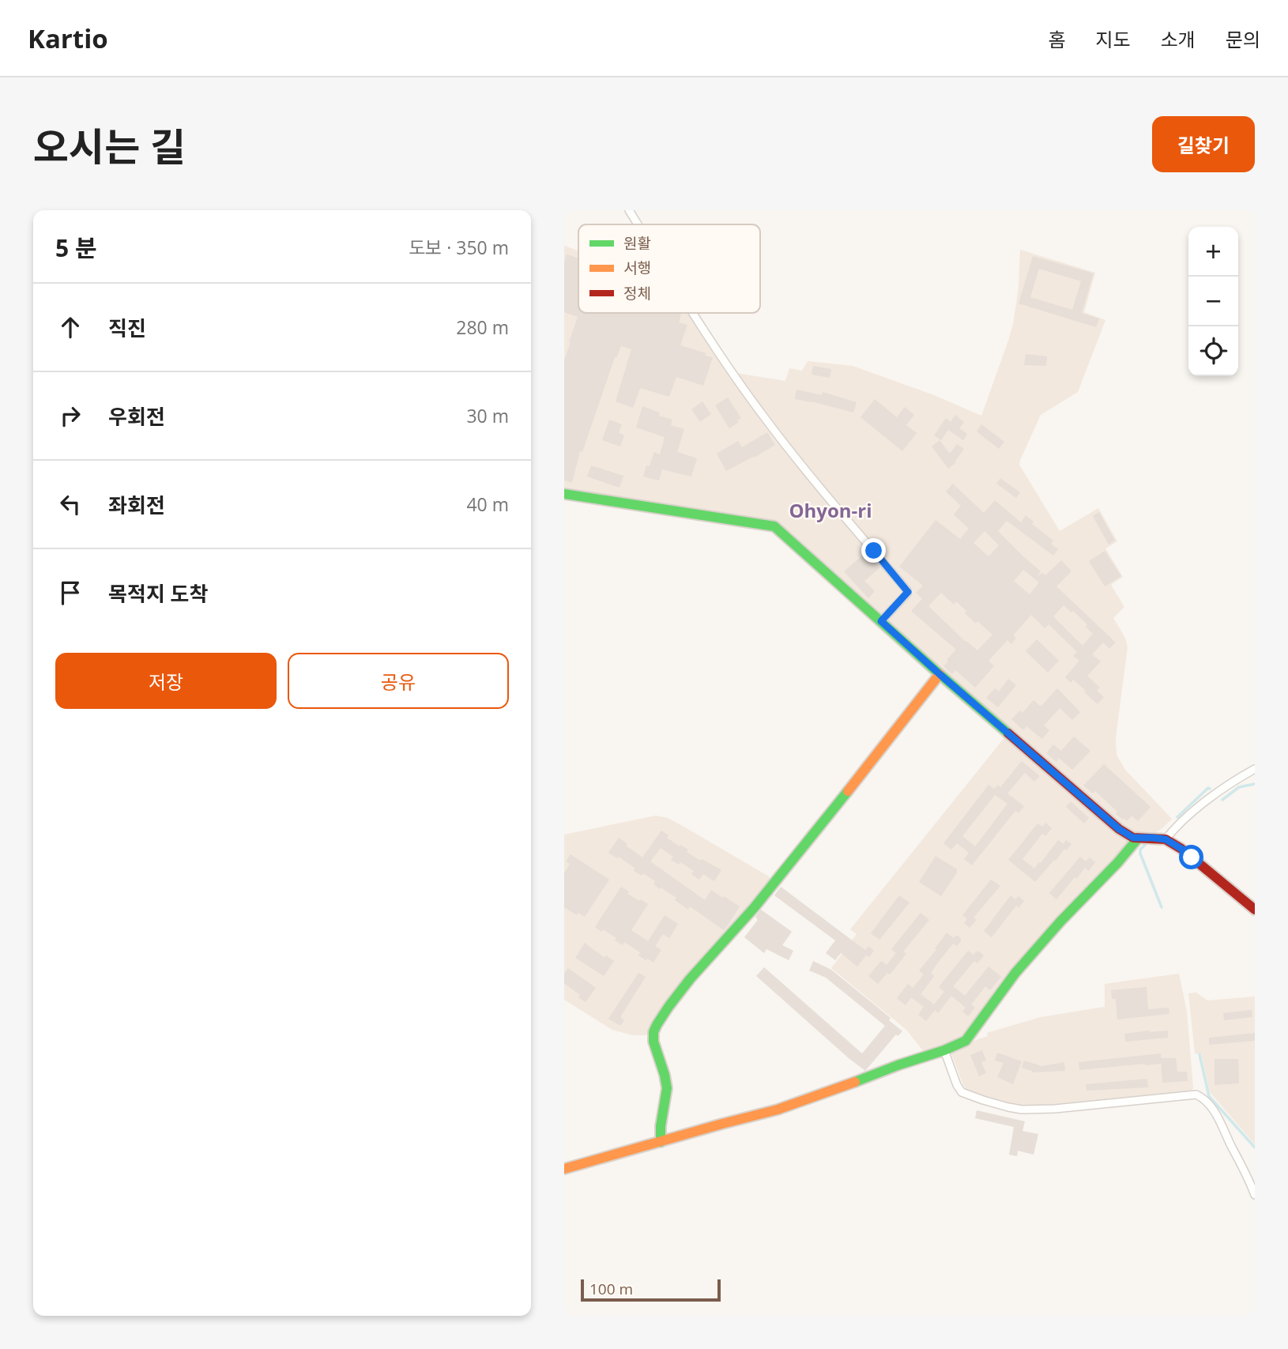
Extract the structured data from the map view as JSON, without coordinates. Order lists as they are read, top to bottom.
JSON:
{
  "districts": ["Ohyon-ri"],
  "legend": ["원활", "서행", "정체"],
  "scale_bar": "100 m",
  "page": {
    "header": "Kartio",
    "nav": [
      "홈",
      "지도",
      "소개",
      "문의"
    ],
    "title": "오시는 길",
    "buttons": [
      "길찾기",
      ["저장", "공유"]
    ],
    "heading": ["5 분", "도보 · 350 m"],
    "map_buttons": ["+", "−"],
    "list": [
      ["직진", "280 m"],
      ["우회전", "30 m"],
      ["좌회전", "40 m"],
      "목적지 도착"
    ],
    "scale": "100 m"
  }
}
